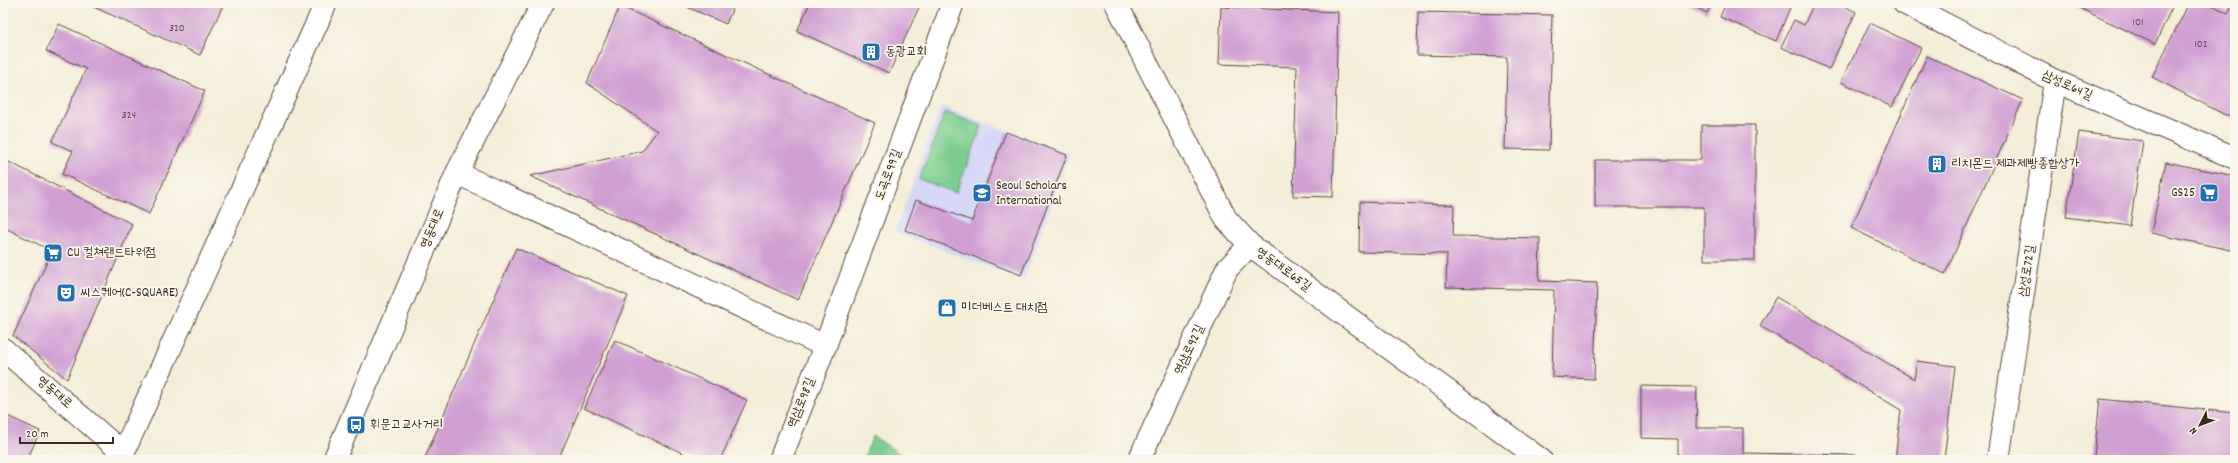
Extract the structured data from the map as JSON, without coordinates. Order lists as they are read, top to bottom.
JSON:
{
  "streets": {
    "street": [
      "삼성로64길",
      "도곡로99길",
      "영동대로",
      "영동대로65길",
      "삼성로72길",
      "역삼로92길",
      "역삼로98길"
    ]
  },
  "crossings": [
    ["삼성로64길", "삼성로72길"],
    ["도곡로99길", "역삼로98길"],
    ["영동대로65길", "역삼로92길"]
  ],
  "places": {
    "building": ["동광교회", "리치몬드 제과제빵종합상가"],
    "school or university": ["Seoul Scholars International"],
    "supermarket": ["GS25", "CU 컬쳐랜드타워점"],
    "theatre": ["씨스퀘어(C-SQUARE)"],
    "shop": ["미더베스트 대치점"],
    "bus stop": ["휘문고교사거리"]
  },
  "house_numbers": [
    "101",
    "320",
    "102",
    "324"
  ],
  "scale_bar": "20 m",
  "north": "bottom left"
}
